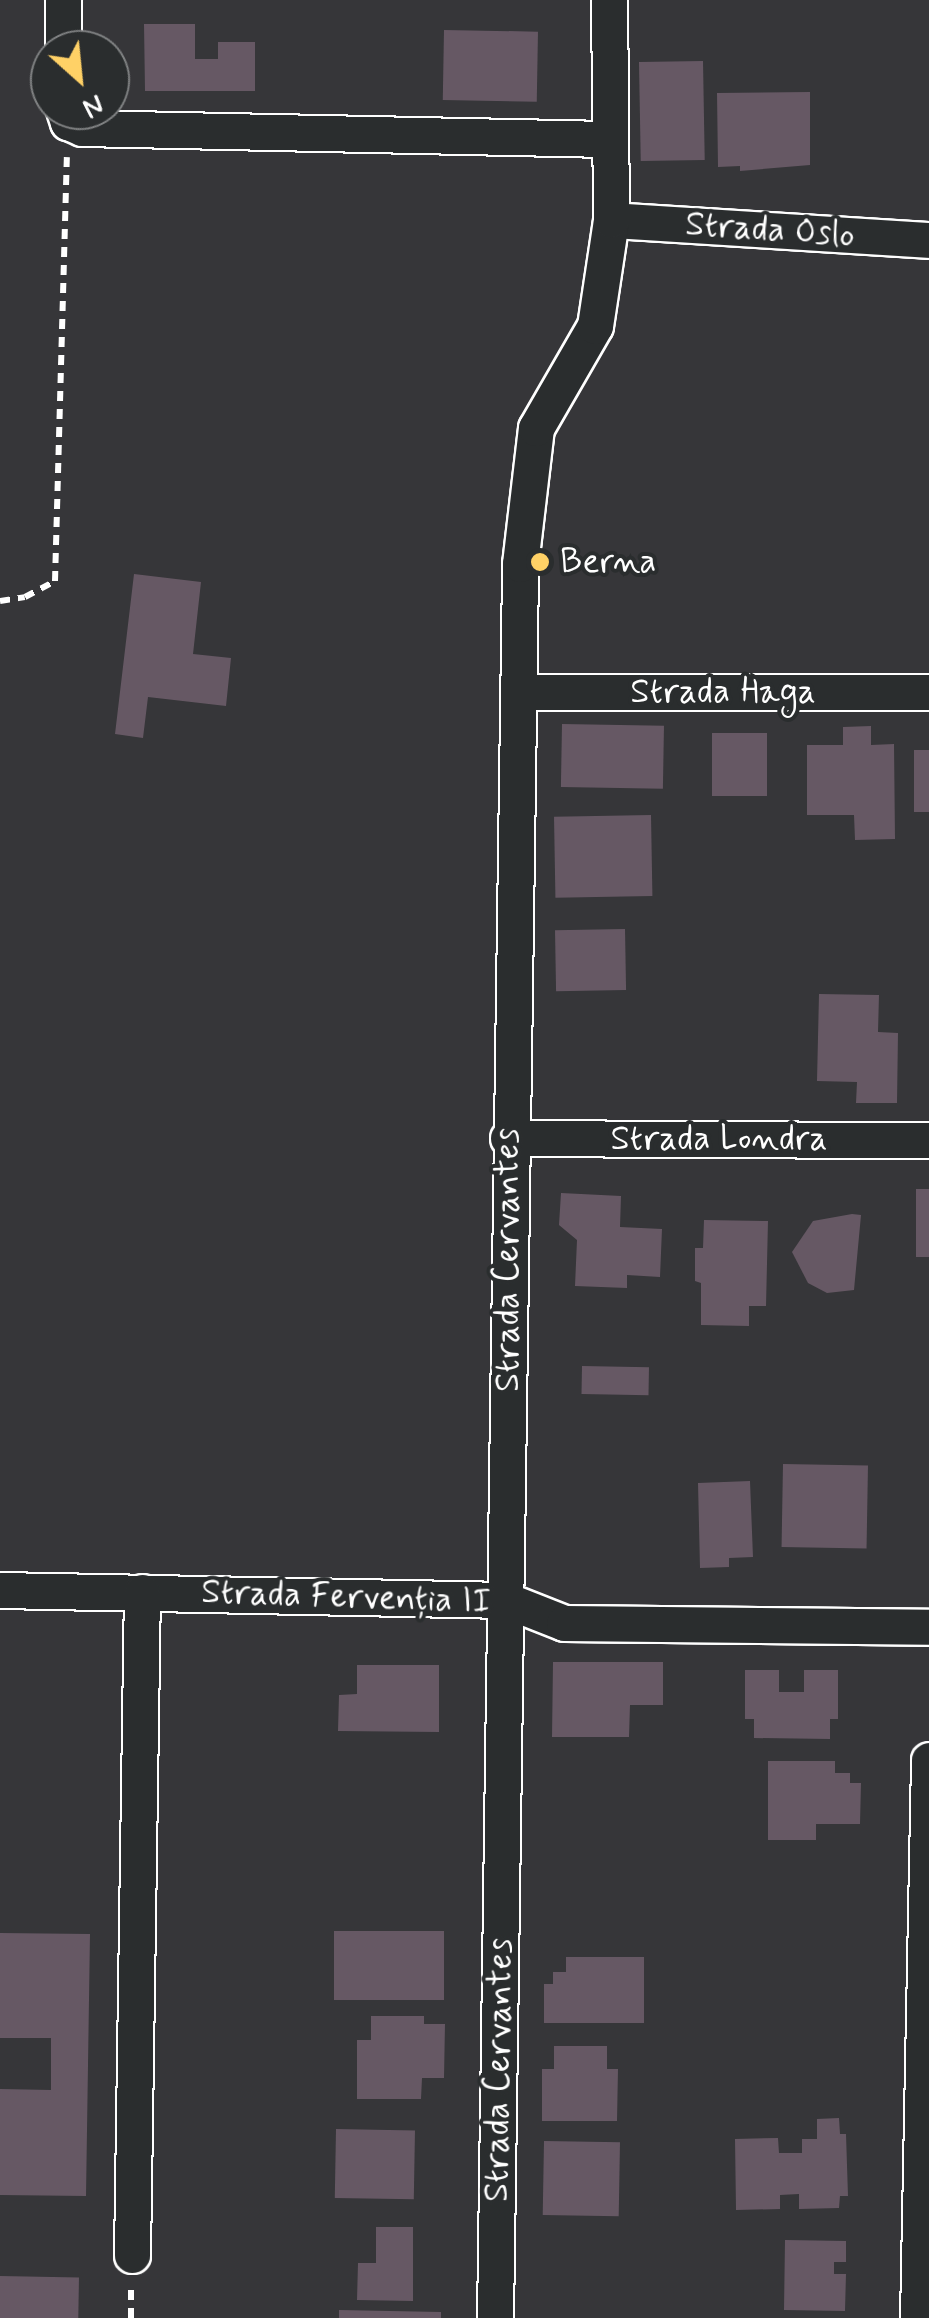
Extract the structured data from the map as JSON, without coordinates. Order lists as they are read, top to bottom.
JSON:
{
  "streets": {
    "street": [
      "Strada Oslo",
      "Strada Haga",
      "Strada Londra",
      "Strada Cervantes",
      "Strada Fervenția II"
    ]
  },
  "crossings": [
    ["Strada Oslo", "Strada Cervantes"],
    ["Strada Haga", "Strada Cervantes"],
    ["Strada Londra", "Strada Cervantes"],
    ["Strada Cervantes", "Strada Fervenția II"]
  ],
  "places": ["Berna"],
  "north": "bottom right"
}
